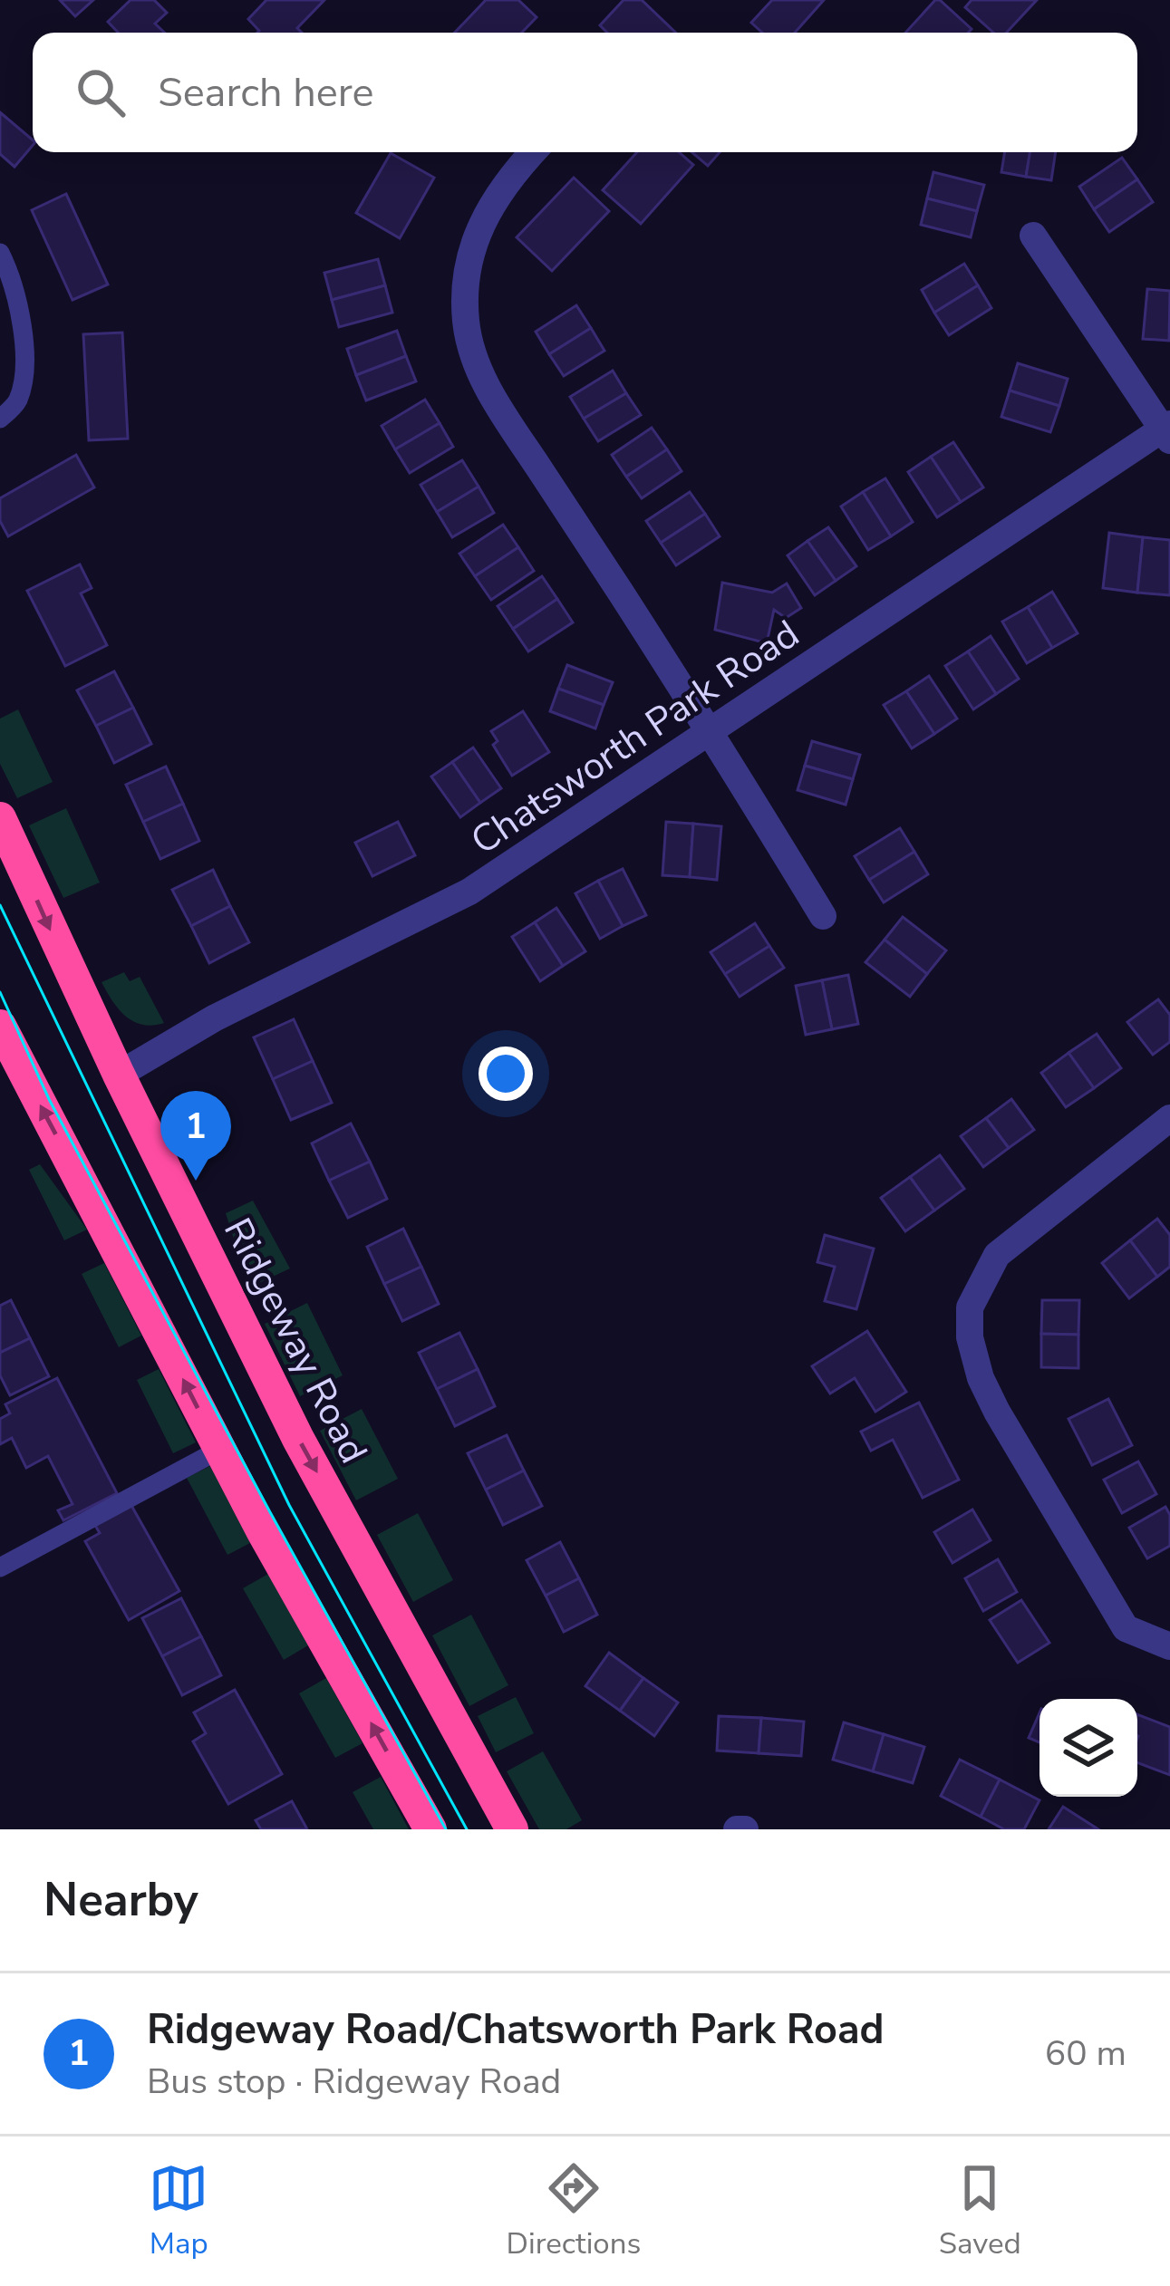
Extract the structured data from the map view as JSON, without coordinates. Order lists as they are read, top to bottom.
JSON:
{
  "streets": {
    "highway": ["Ridgeway Road"],
    "street": ["Chatsworth Park Road"]
  },
  "crossings": [
    ["Chatsworth Park Road", "Ridgeway Road"]
  ],
  "page": {
    "search": "Search here",
    "pins": "1",
    "heading": "Nearby",
    "list": [
      {
        "mark": "1",
        "name": "Ridgeway Road/Chatsworth Park Road",
        "note": "Bus stop · Ridgeway Road",
        "value": "60 m"
      }
    ],
    "nav": ["Map", "Directions", "Saved"]
  }
}
